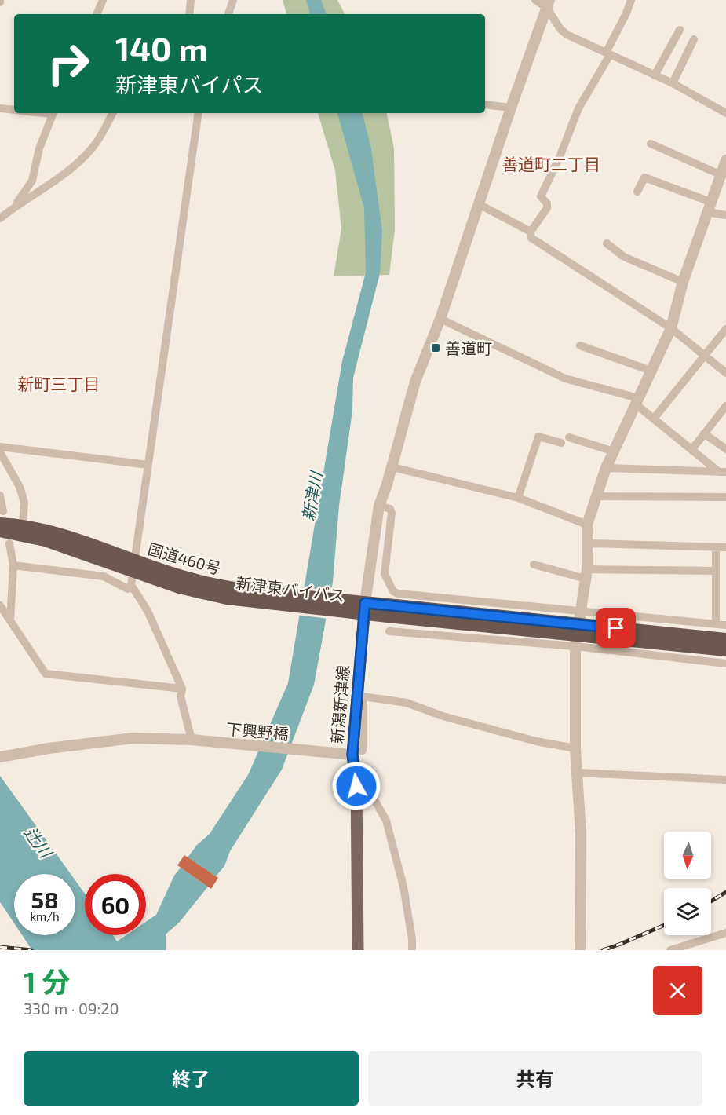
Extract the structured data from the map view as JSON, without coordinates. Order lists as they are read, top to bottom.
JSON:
{
  "streets": {
    "highway": ["国道460号", "新津東バイパス"],
    "main road": ["新潟新津線"],
    "street": ["下興野橋"]
  },
  "crossings": [
    ["国道460号", "新津東バイパス"],
    ["国道460号", "新潟新津線"],
    ["新津東バイパス", "新潟新津線"],
    ["新潟新津線", "下興野橋"]
  ],
  "districts": ["善道町二丁目", "新町三丁目"],
  "water": ["新津川", "辻川"],
  "places": {
    "transit": ["善道町"]
  },
  "north": "bottom",
  "page": {
    "turn": ["140 m", "新津東バイパス"],
    "speed": "58 km/h",
    "limit": "60",
    "heading": ["1 分", "330 m · 09:20"],
    "buttons": ["終了", "共有"]
  }
}
